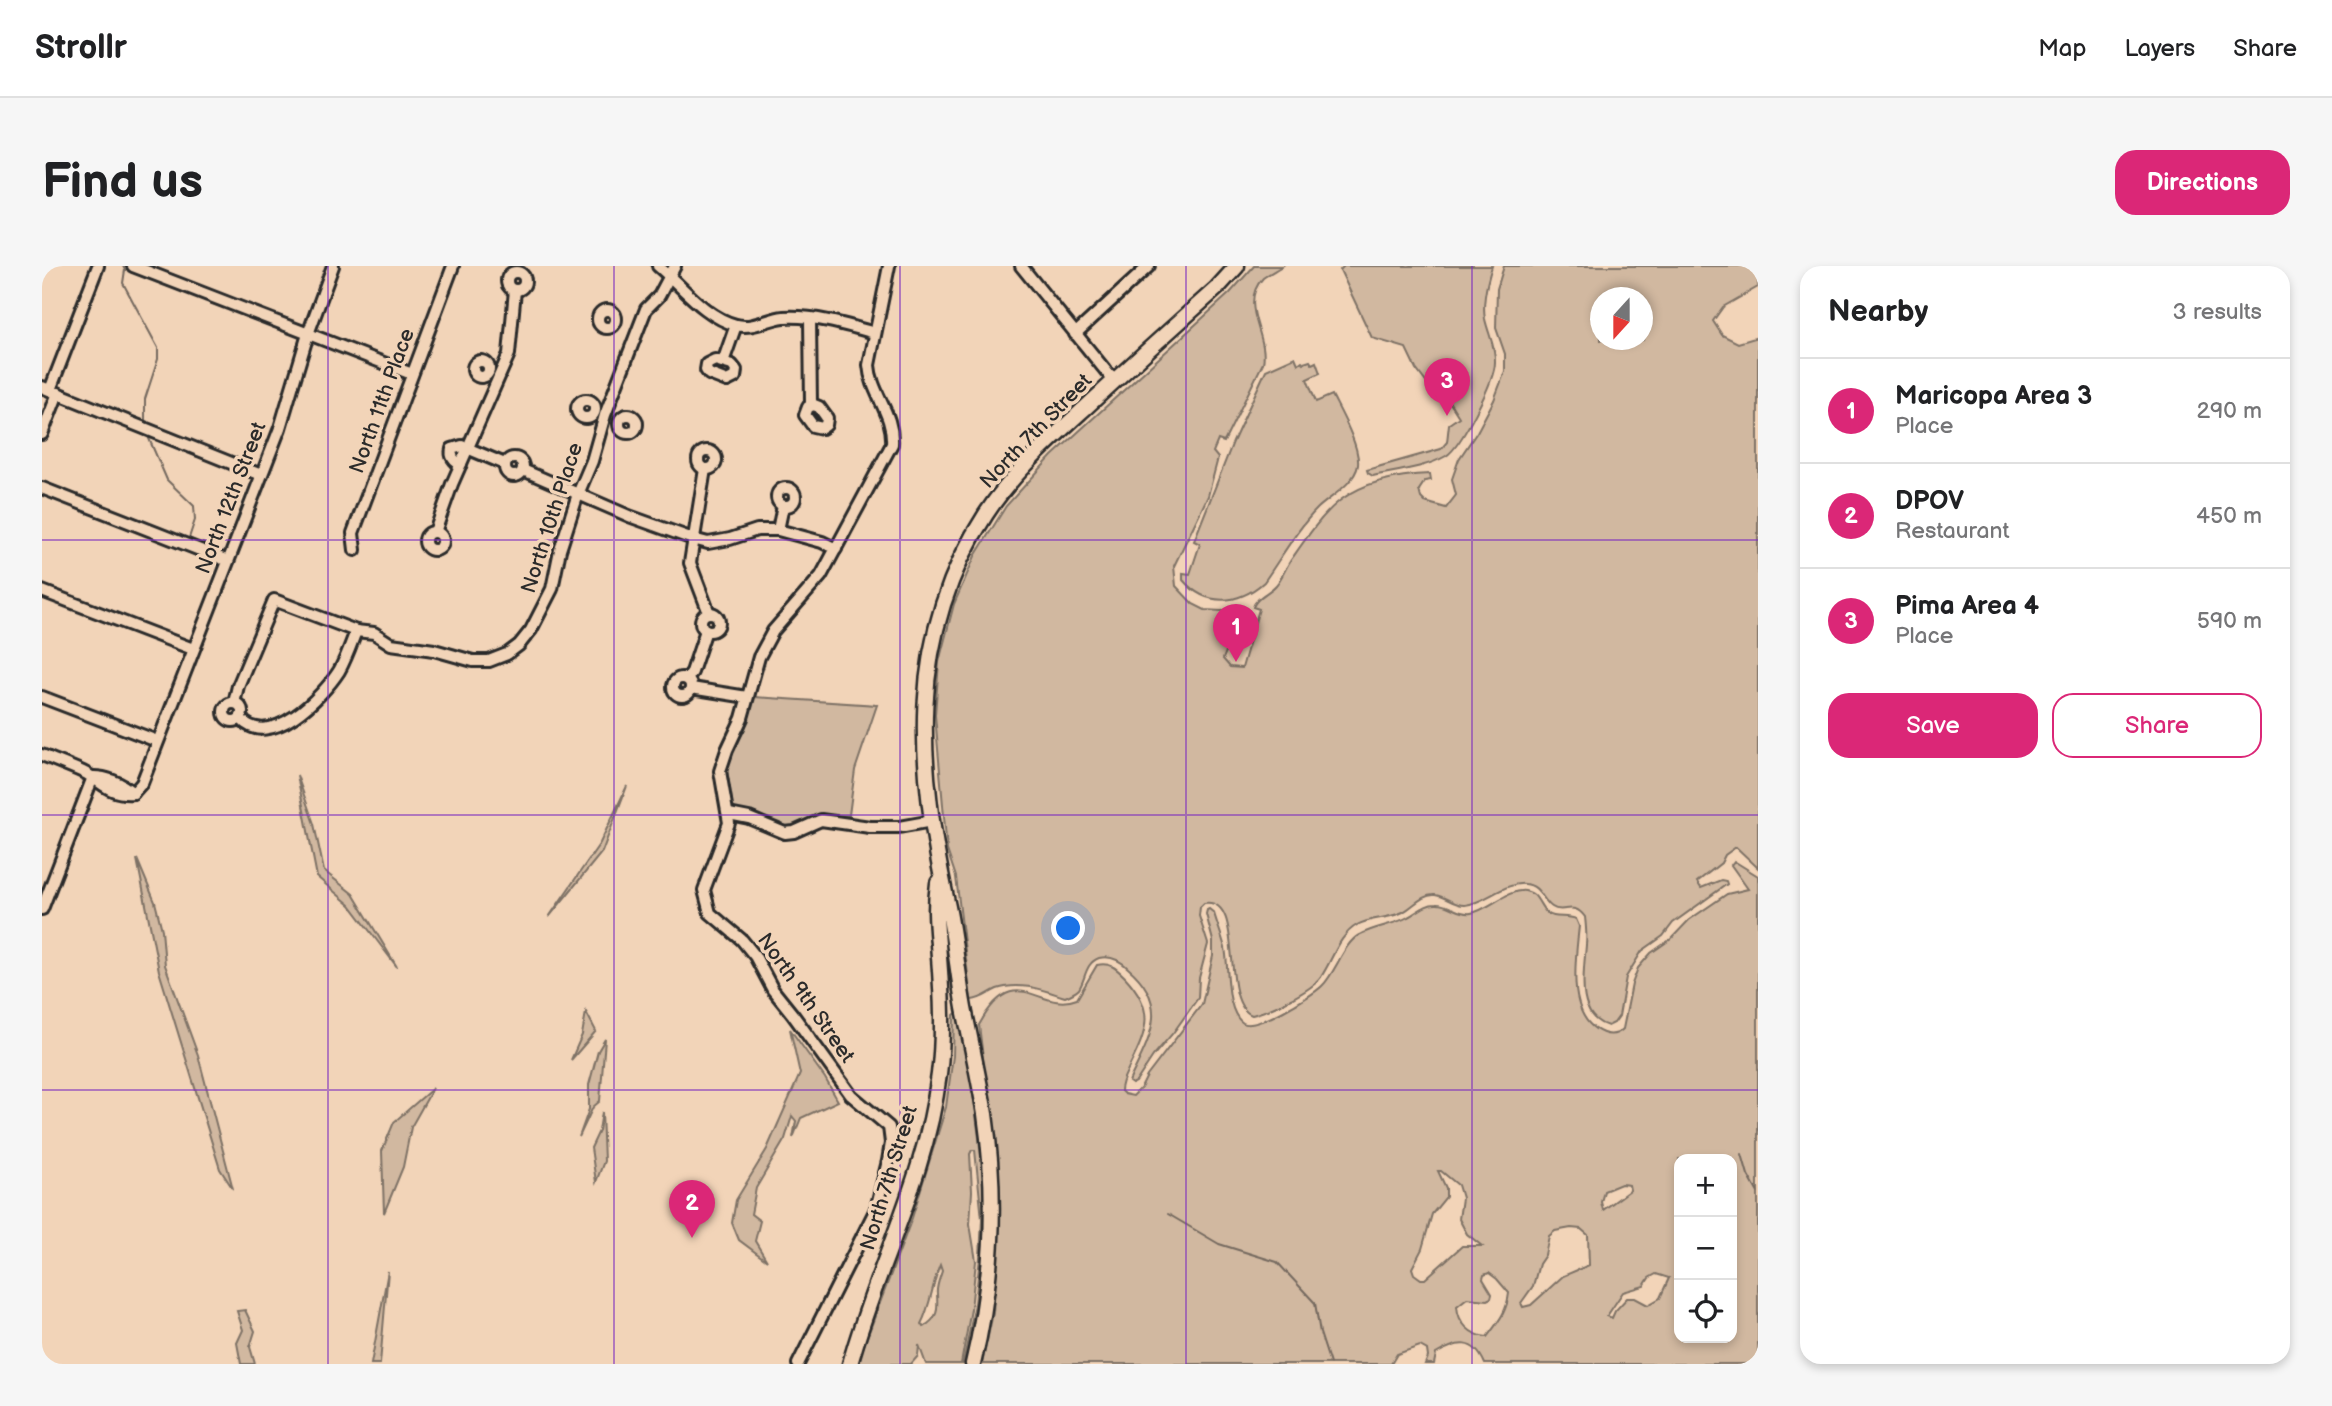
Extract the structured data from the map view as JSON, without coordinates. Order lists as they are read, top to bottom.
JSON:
{
  "streets": {
    "main road": ["North 7th Street"],
    "street": [
      "North 11th Place",
      "North 12th Street",
      "North 10th Place",
      "North 9th Street"
    ]
  },
  "north": "bottom",
  "page": {
    "header": "Strollr",
    "nav": ["Map", "Layers", "Share"],
    "buttons": [
      "Directions",
      ["Save", "Share"]
    ],
    "title": "Find us",
    "heading": ["Nearby", "3 results"],
    "list": [
      {
        "mark": "1",
        "name": "Maricopa Area 3",
        "note": "Place",
        "value": "290 m"
      },
      {
        "mark": "2",
        "name": "DPOV",
        "note": "Restaurant",
        "value": "450 m"
      },
      {
        "mark": "3",
        "name": "Pima Area 4",
        "note": "Place",
        "value": "590 m"
      }
    ],
    "pins": ["3", "1", "2"],
    "map_buttons": ["+", "−"]
  }
}
